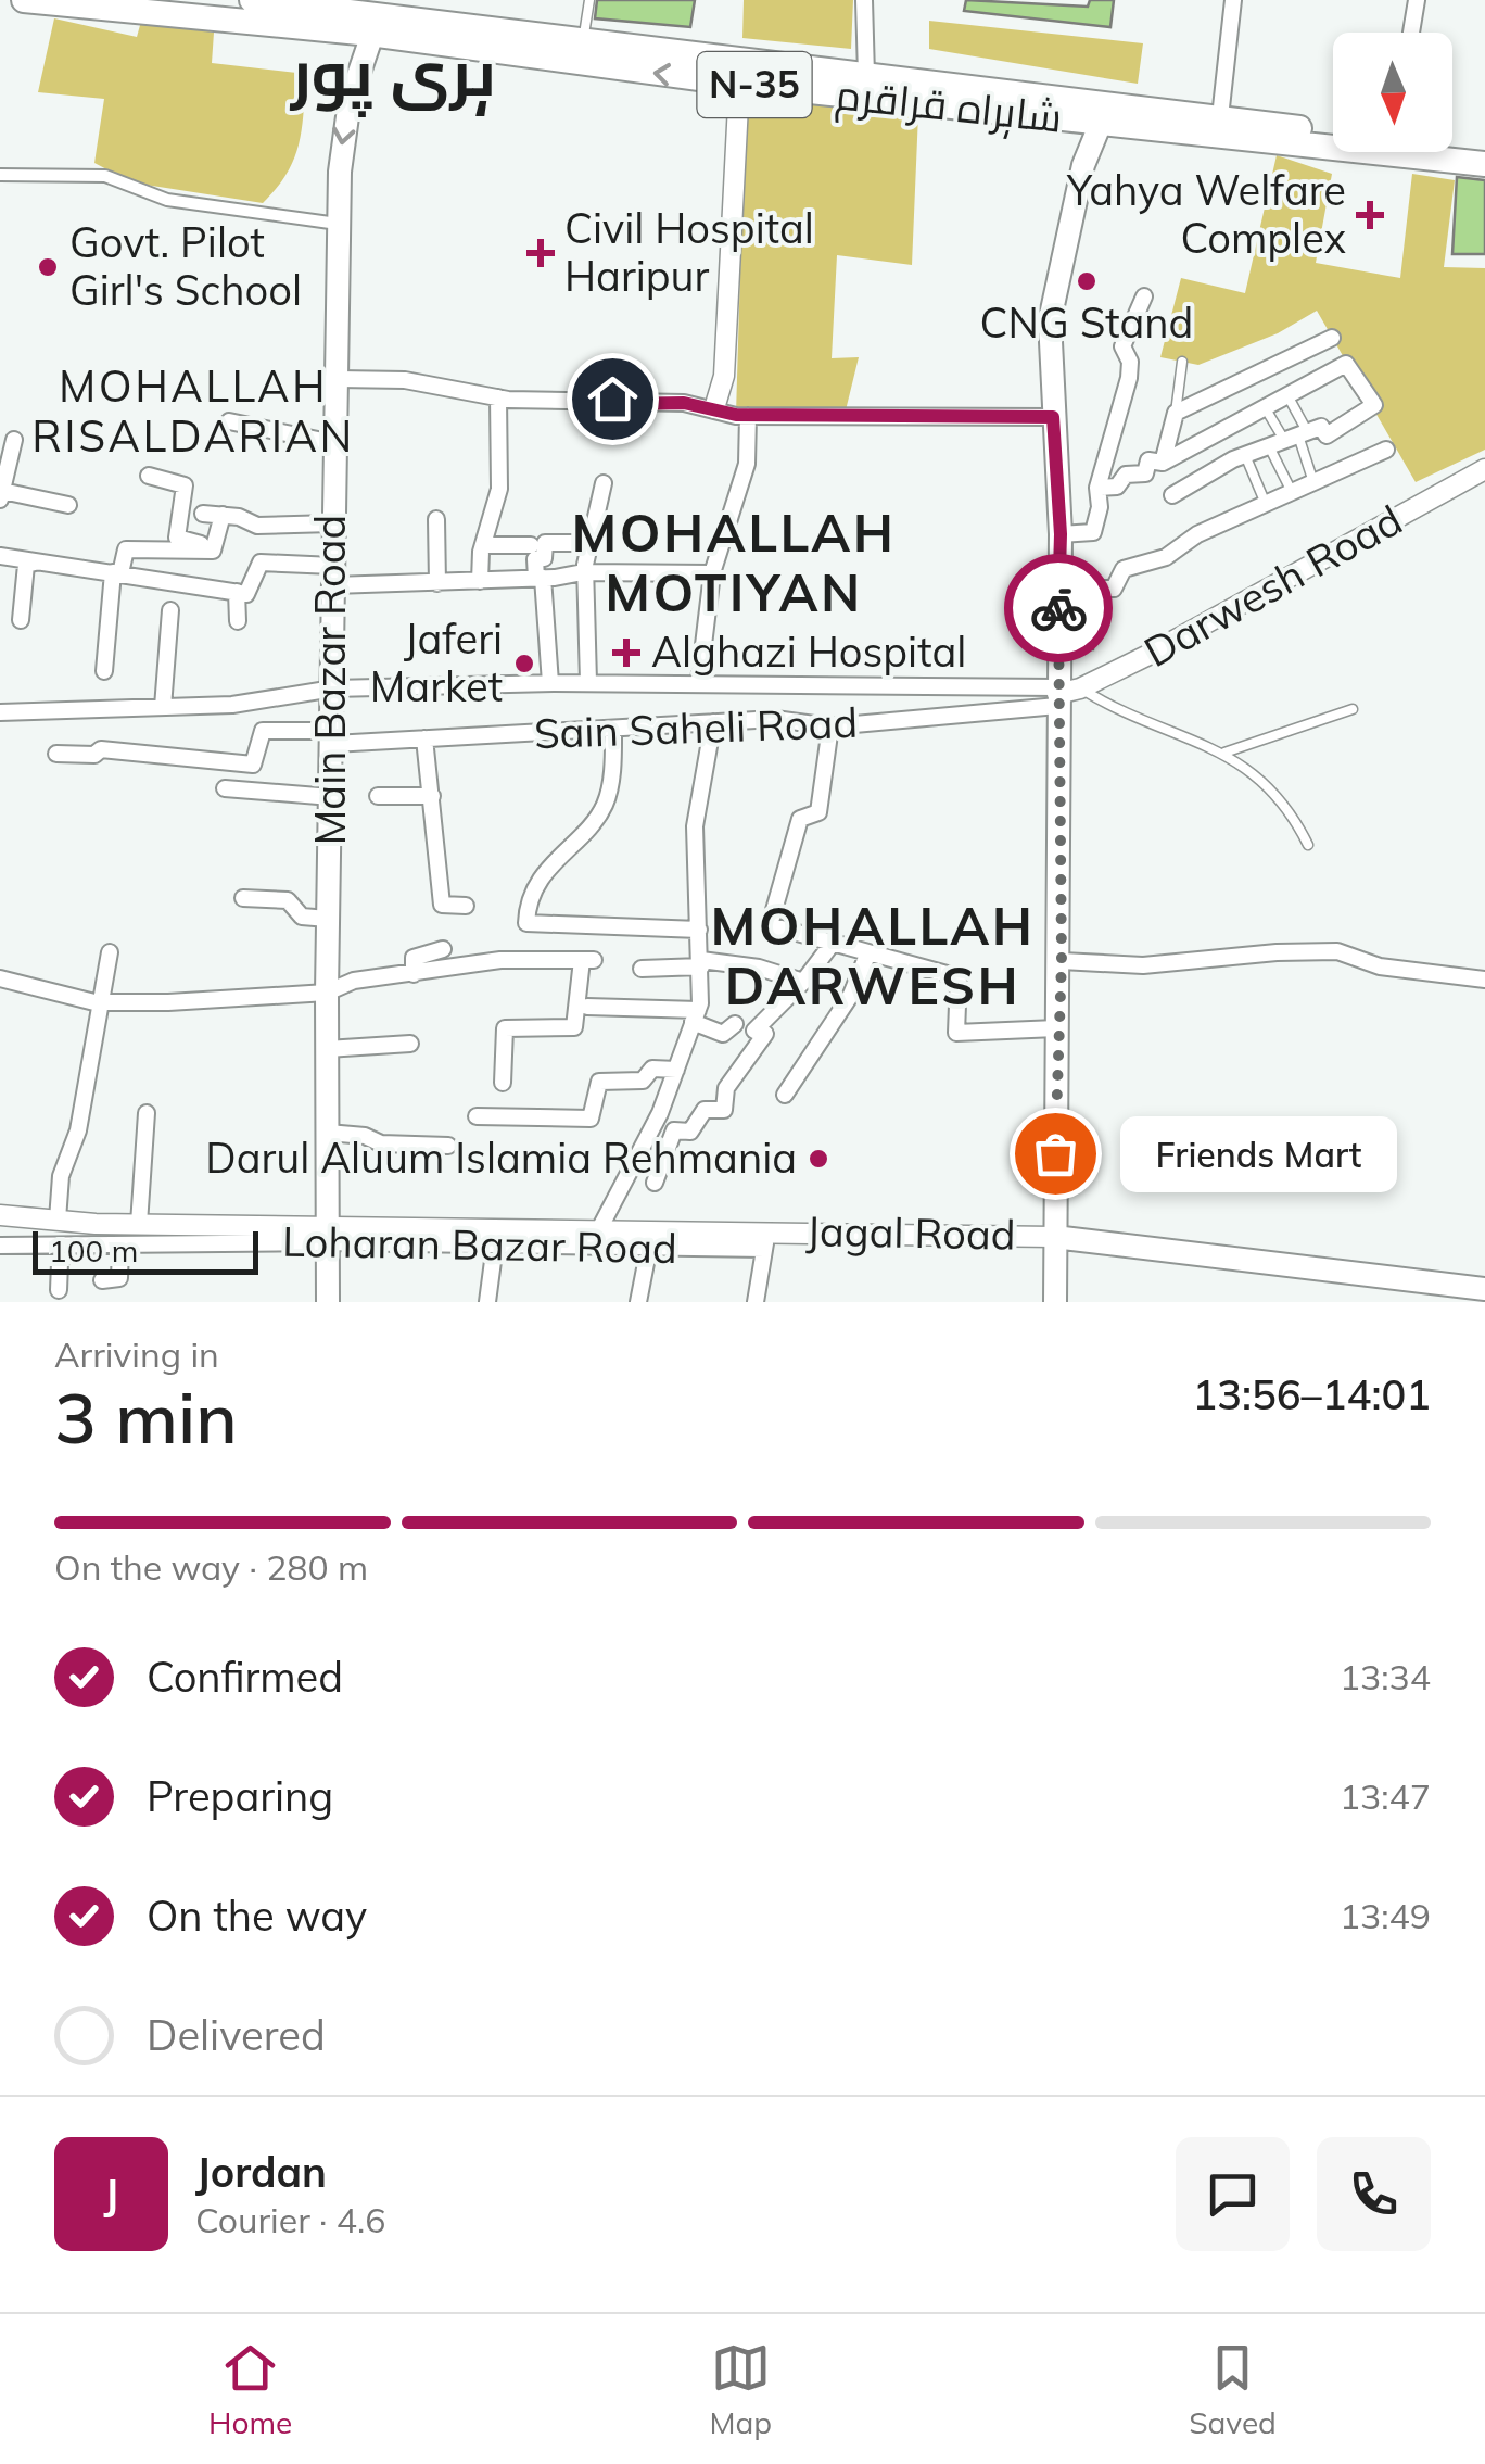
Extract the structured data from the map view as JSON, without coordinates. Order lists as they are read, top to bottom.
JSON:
{
  "streets": {
    "highway": ["N-35", "شاہراہ قراقرم"],
    "main road": ["Main Bazar Road"],
    "street": [
      "Darwesh Road",
      "Sain Saheli Road",
      "Jagal Road",
      "Loharan Bazar Road"
    ]
  },
  "crossings": [
    ["شاہراہ قراقرم", "Main Bazar Road"],
    ["Darwesh Road", "Sain Saheli Road"],
    ["Main Bazar Road", "Sain Saheli Road"],
    ["Main Bazar Road", "Jagal Road"],
    ["Main Bazar Road", "Loharan Bazar Road"],
    ["Jagal Road", "Loharan Bazar Road"]
  ],
  "districts": [
    "ہری پور",
    "MOHALLAH RISALDARIAN",
    "MOHALLAH MOTIYAN",
    "MOHALLAH DARWESH"
  ],
  "places": {
    "health": ["Yahya Welfare Complex", "Civil Hospital Haripur", "Alghazi Hospital"],
    "other": [
      "Govt. Pilot Girl's School",
      "CNG Stand",
      "Jaferi Market",
      "Friends Mart",
      "Darul Aluum Islamia Rehmania"
    ]
  },
  "scale_bar": "100 m",
  "north": "bottom",
  "page": {
    "bubble": "Friends Mart",
    "scale": "100 m",
    "heading": ["3 min", "Arriving in", "13:56–14:01"],
    "panel": ["Jordan", "Courier · 4.6"],
    "bar": "On the way · 280 m",
    "list": [
      ["Confirmed", "13:34"],
      ["Preparing", "13:47"],
      ["On the way", "13:49"],
      "Delivered"
    ],
    "round": "J",
    "tabs": ["Home", "Map", "Saved"]
  }
}
